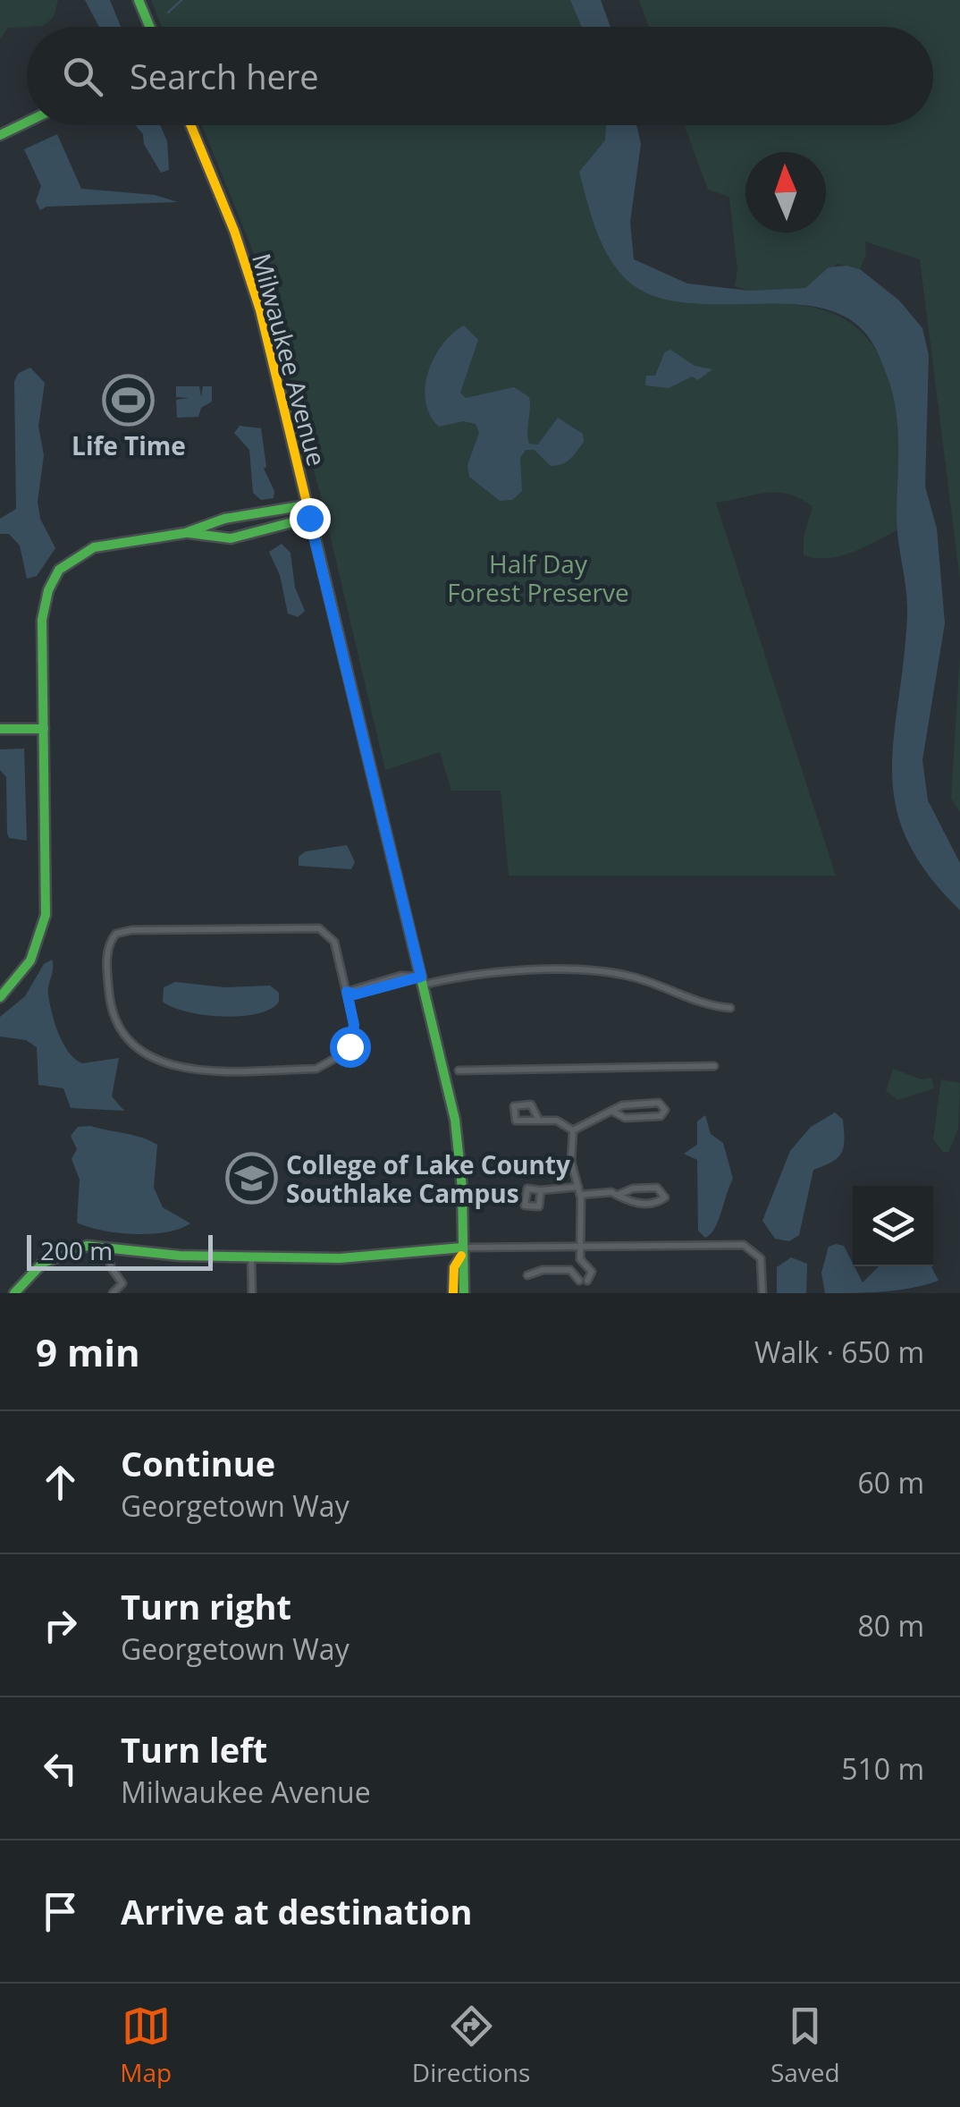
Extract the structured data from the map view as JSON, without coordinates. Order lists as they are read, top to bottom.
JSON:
{
  "streets": {
    "street": ["Milwaukee Avenue"]
  },
  "parks": ["Half Day Forest Preserve"],
  "places": {
    "sports": ["Life Time"],
    "school or university": ["College of Lake County Southlake Campus"]
  },
  "scale_bar": "200 m",
  "north": "top",
  "page": {
    "search": "Search here",
    "scale": "200 m",
    "heading": ["9 min", "Walk · 650 m"],
    "list": [
      ["Continue", "Georgetown Way", "60 m"],
      ["Turn right", "Georgetown Way", "80 m"],
      ["Turn left", "Milwaukee Avenue", "510 m"],
      "Arrive at destination"
    ],
    "nav": ["Map", "Directions", "Saved"]
  }
}
